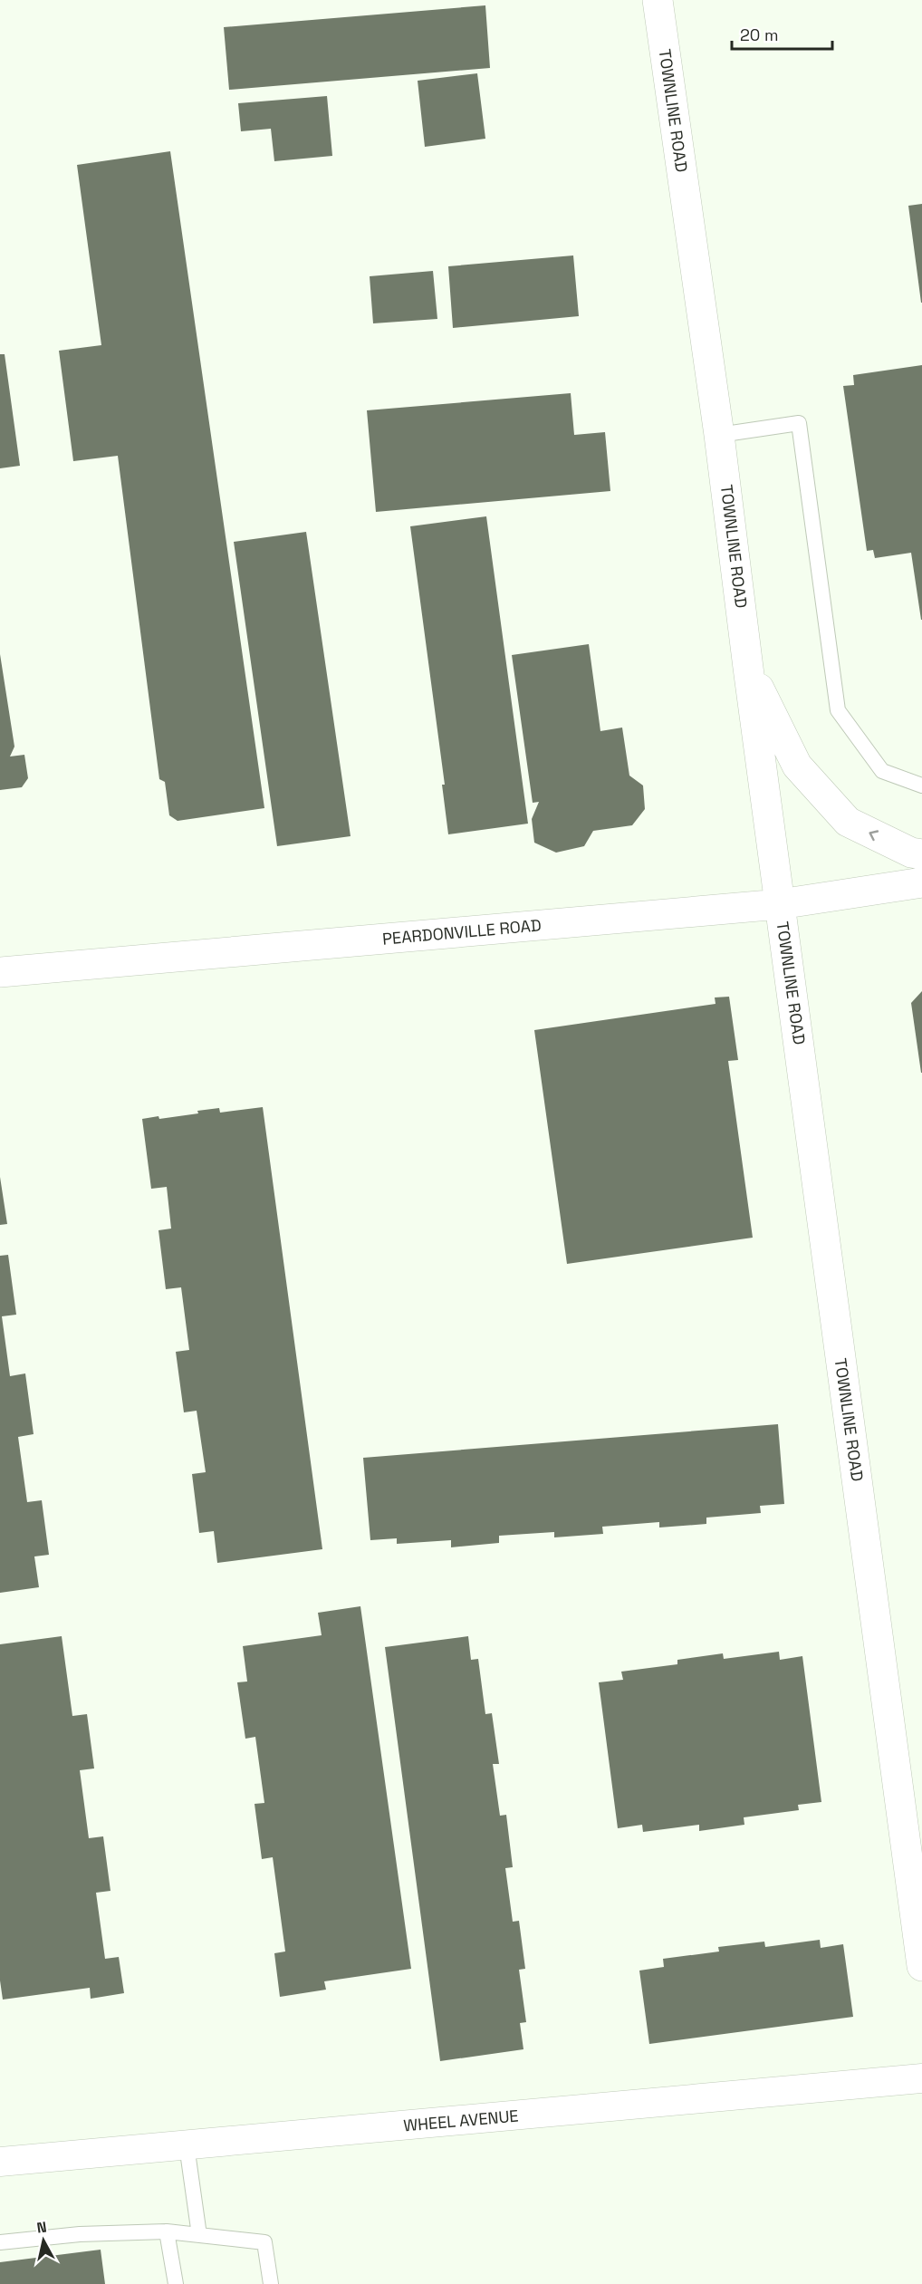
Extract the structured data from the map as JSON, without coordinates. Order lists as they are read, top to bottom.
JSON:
{
  "streets": {
    "street": ["TOWNLINE ROAD", "PEARDONVILLE ROAD", "WHEEL AVENUE"]
  },
  "crossings": [
    ["TOWNLINE ROAD", "PEARDONVILLE ROAD"]
  ],
  "scale_bar": "20 m",
  "north": "top"
}
